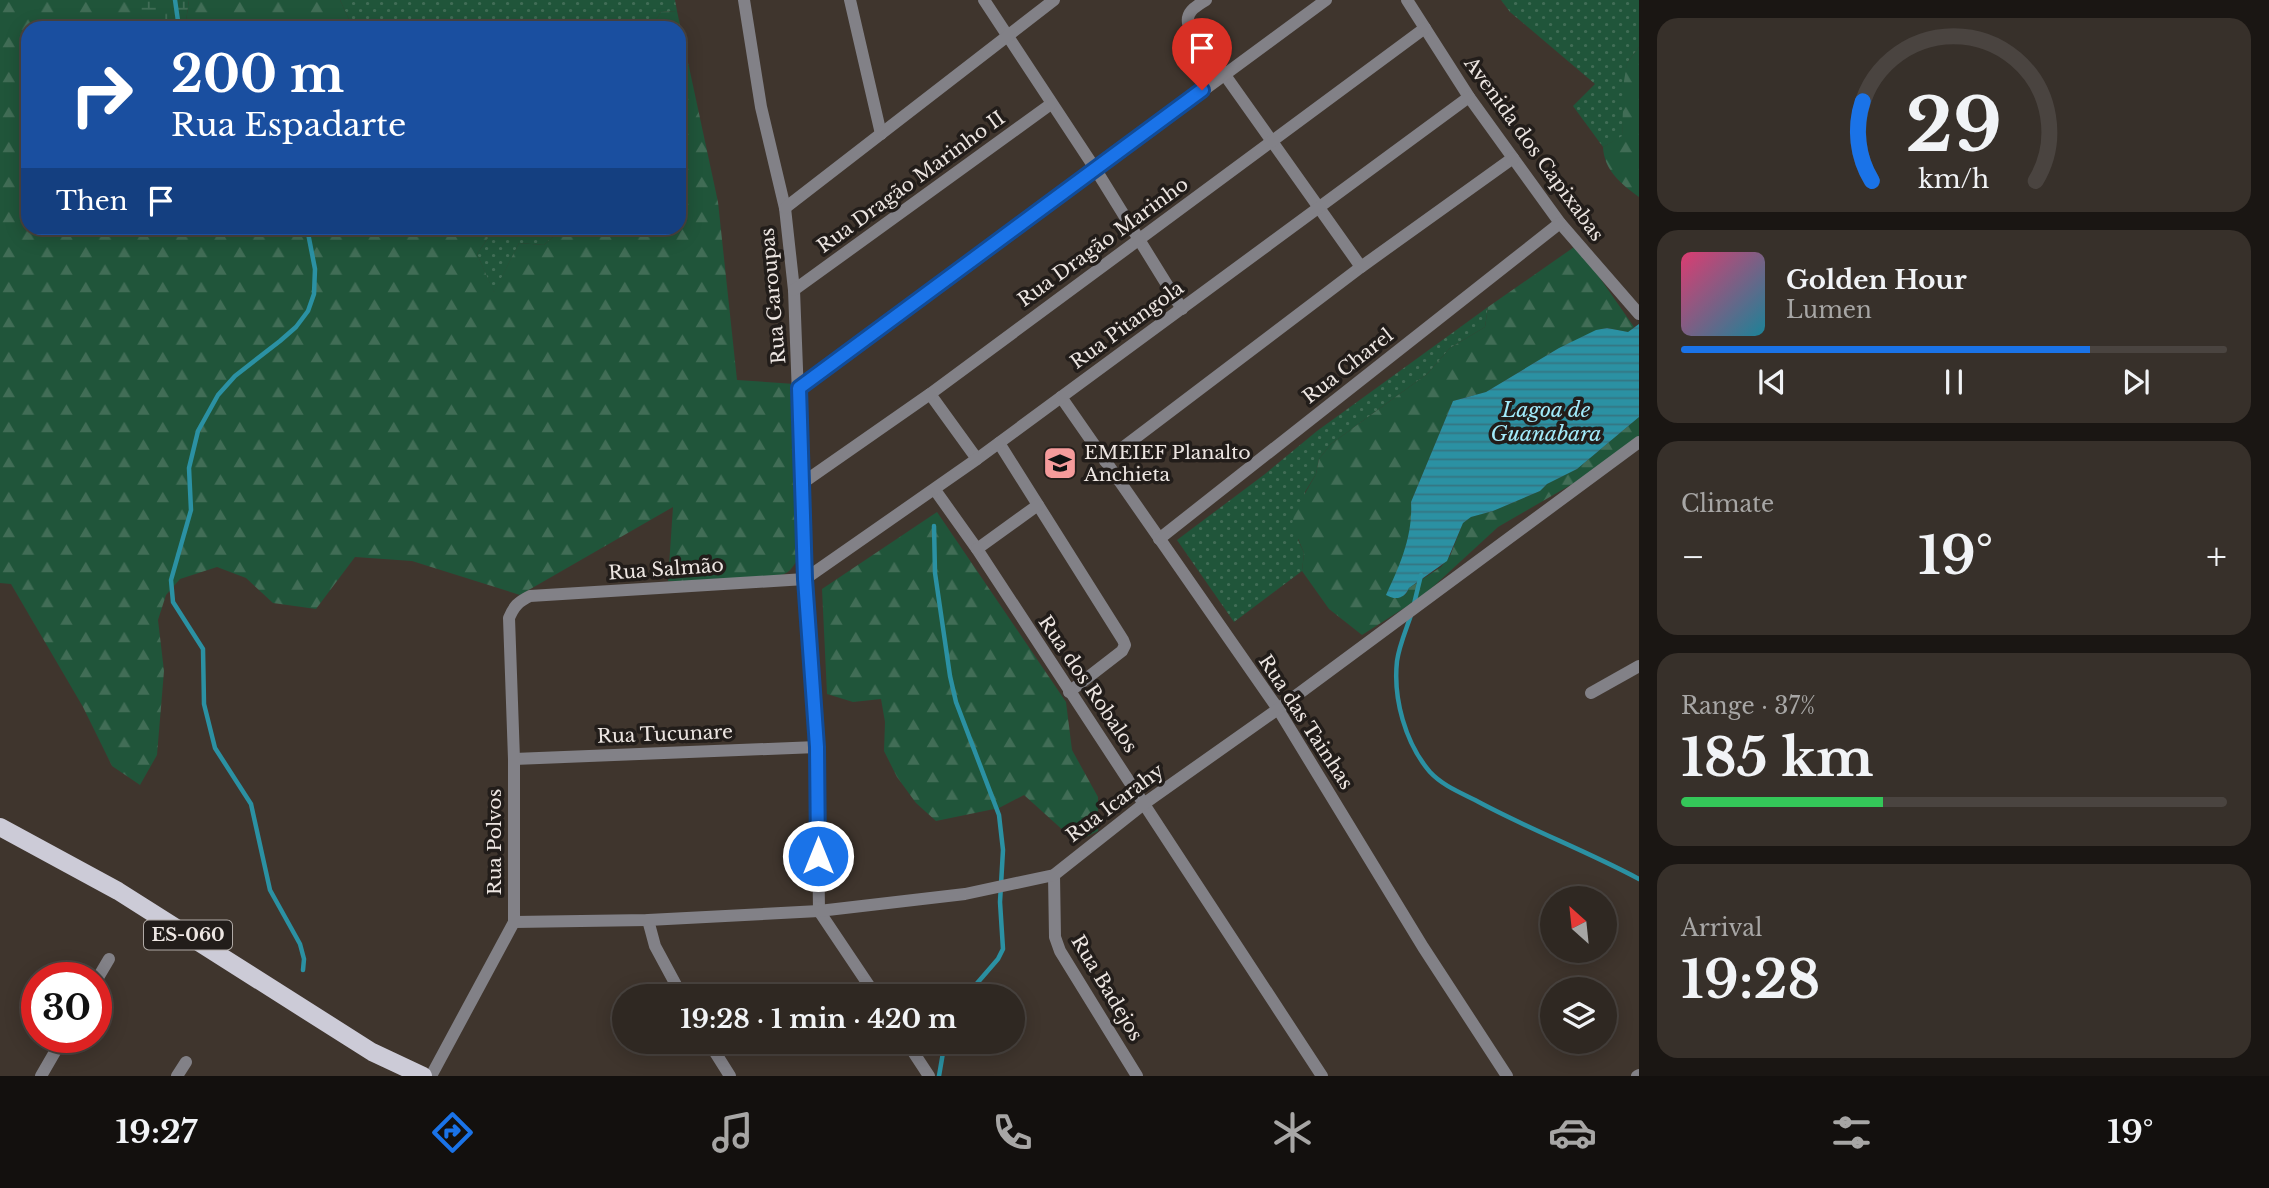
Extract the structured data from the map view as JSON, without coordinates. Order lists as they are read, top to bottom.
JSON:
{
  "streets": {
    "main road": ["ES-060"],
    "street": [
      "Avenida dos Capixabas",
      "Rua Dragão Marinho II",
      "Rua Dragão Marinho",
      "Rua Garoupas",
      "Rua Pitangola",
      "Rua Charel",
      "Rua Salmão",
      "Rua dos Robalos",
      "Rua das Tainhas",
      "Rua Tucunare",
      "Rua Icarahy",
      "Rua Polvos",
      "Rua Badejos"
    ]
  },
  "crossings": [
    ["Avenida dos Capixabas", "Rua Dragão Marinho"],
    ["Avenida dos Capixabas", "Rua Pitangola"],
    ["Avenida dos Capixabas", "Rua Charel"],
    ["Rua Dragão Marinho II", "Rua Garoupas"],
    ["Rua Dragão Marinho", "Rua Garoupas"],
    ["Rua Garoupas", "Rua Pitangola"],
    ["Rua Garoupas", "Rua Salmão"],
    ["Rua Garoupas", "Rua Tucunare"],
    ["Rua Garoupas", "Rua Icarahy"],
    ["Rua Pitangola", "Rua Salmão"],
    ["Rua Pitangola", "Rua dos Robalos"],
    ["Rua Pitangola", "Rua das Tainhas"],
    ["Rua Charel", "Rua das Tainhas"],
    ["Rua Salmão", "Rua Polvos"],
    ["Rua dos Robalos", "Rua Icarahy"],
    ["Rua das Tainhas", "Rua Icarahy"],
    ["Rua Tucunare", "Rua Polvos"],
    ["Rua Icarahy", "Rua Polvos"],
    ["Rua Icarahy", "Rua Badejos"]
  ],
  "water": ["Lagoa de Guanabara"],
  "places": {
    "school or university": ["EMEIEF Planalto Anchieta"]
  },
  "north": "top left",
  "page": {
    "turn": ["200 m", "Rua Espadarte"],
    "then": "Then",
    "song": ["Golden Hour", "Lumen"],
    "tile": [
      "Climate",
      ["Range · 37%", "185 km"],
      ["Arrival", "19:28"]
    ],
    "heat": ["−", "19°", "+"],
    "limit": "30",
    "trip": "19:28 · 1 min · 420 m",
    "tabs": ["19:27", "19°"],
    "gauge": ["29", "km/h"]
  }
}
